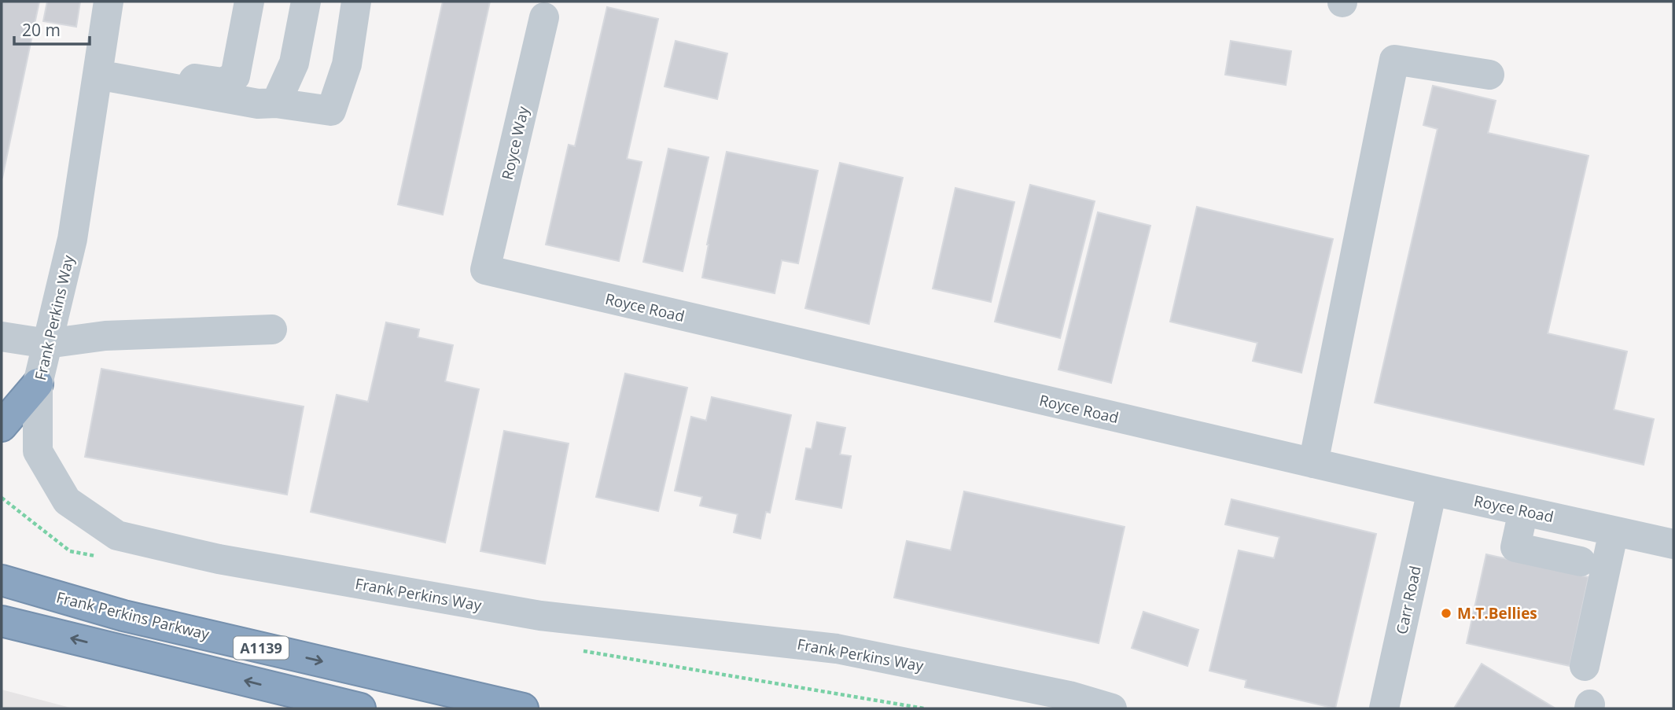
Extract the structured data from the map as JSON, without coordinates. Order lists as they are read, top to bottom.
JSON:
{
  "streets": {
    "highway": ["Frank Perkins Parkway", "A1139"],
    "street": [
      "Royce Way",
      "Royce Road",
      "Frank Perkins Way",
      "Carr Road"
    ]
  },
  "crossings": [
    ["Royce Way", "Royce Road"],
    ["Royce Road", "Carr Road"]
  ],
  "places": ["M.T.Bellies"],
  "scale_bar": "20 m"
}
